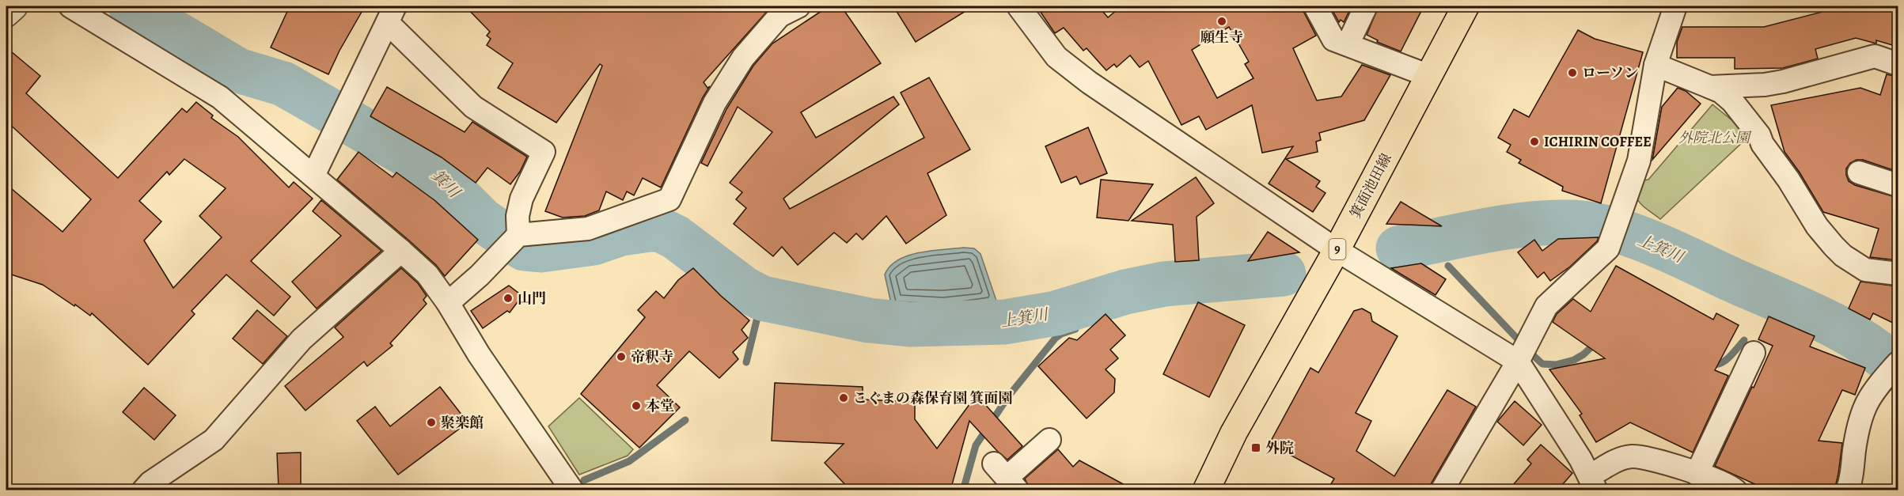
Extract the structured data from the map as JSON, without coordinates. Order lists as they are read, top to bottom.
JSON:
{
  "streets": {
    "main road": ["箕面池田線", "9"]
  },
  "water": ["箕川", "上箕川"],
  "parks": ["外院北公園"],
  "places": {
    "other": [
      "願生寺",
      "ローソン",
      "ICHIRIN COFFEE",
      "山門",
      "帝釈寺",
      "こぐまの森保育園 箕面園",
      "本堂",
      "聚楽館"
    ],
    "transit": ["外院"]
  }
}
